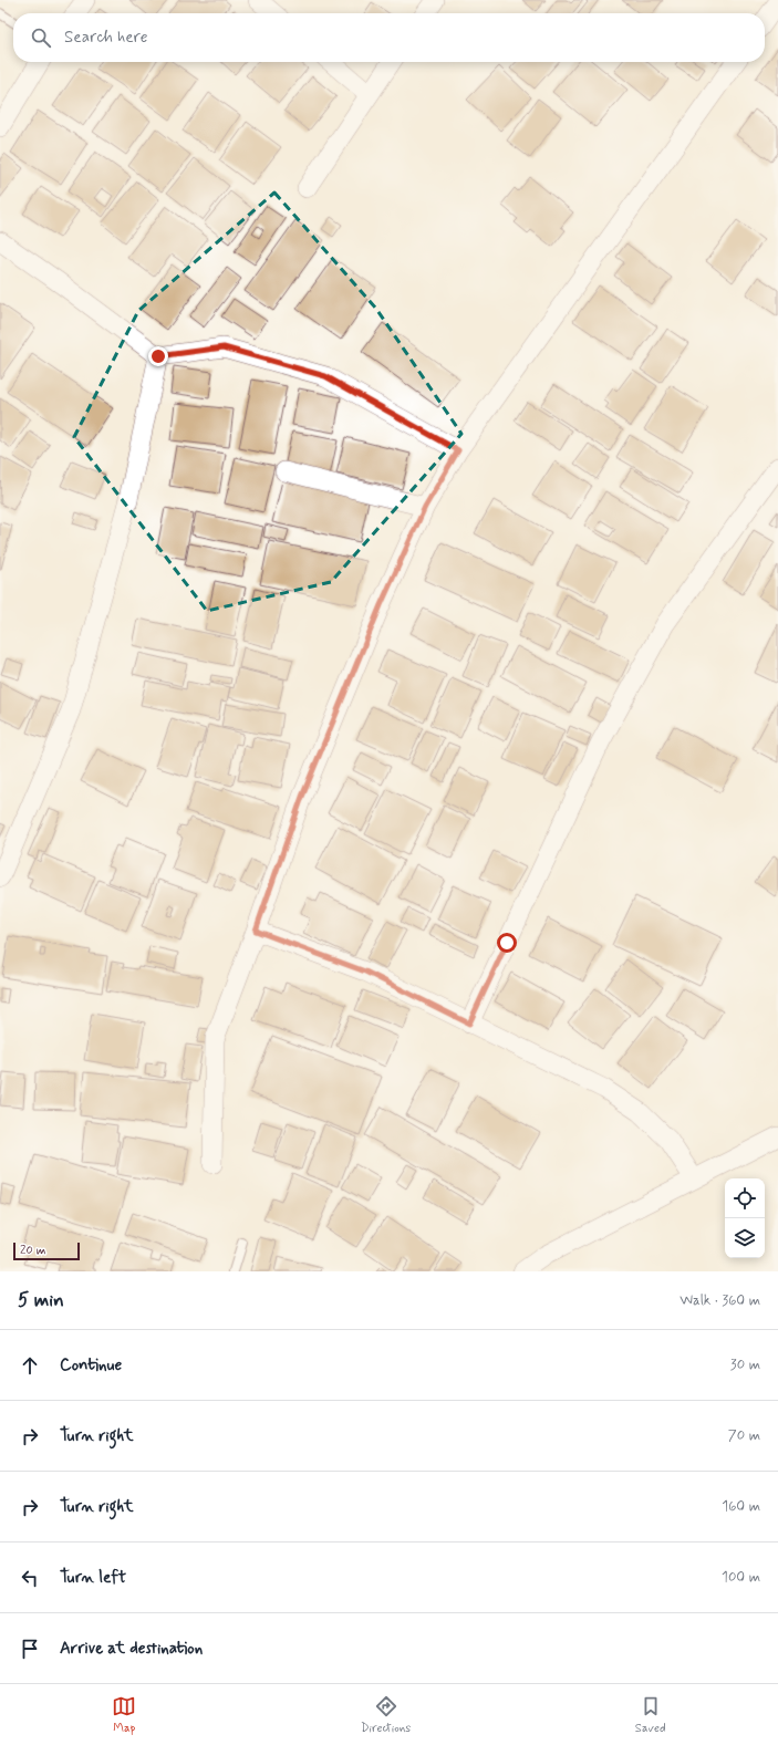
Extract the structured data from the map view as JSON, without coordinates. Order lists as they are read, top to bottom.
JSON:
{
  "scale_bar": "20 m",
  "page": {
    "search": "Search here",
    "scale": "20 m",
    "heading": ["5 min", "Walk · 360 m"],
    "list": [
      ["Continue", "30 m"],
      ["Turn right", "70 m"],
      ["Turn right", "160 m"],
      ["Turn left", "100 m"],
      "Arrive at destination"
    ],
    "nav": ["Map", "Directions", "Saved"]
  }
}
